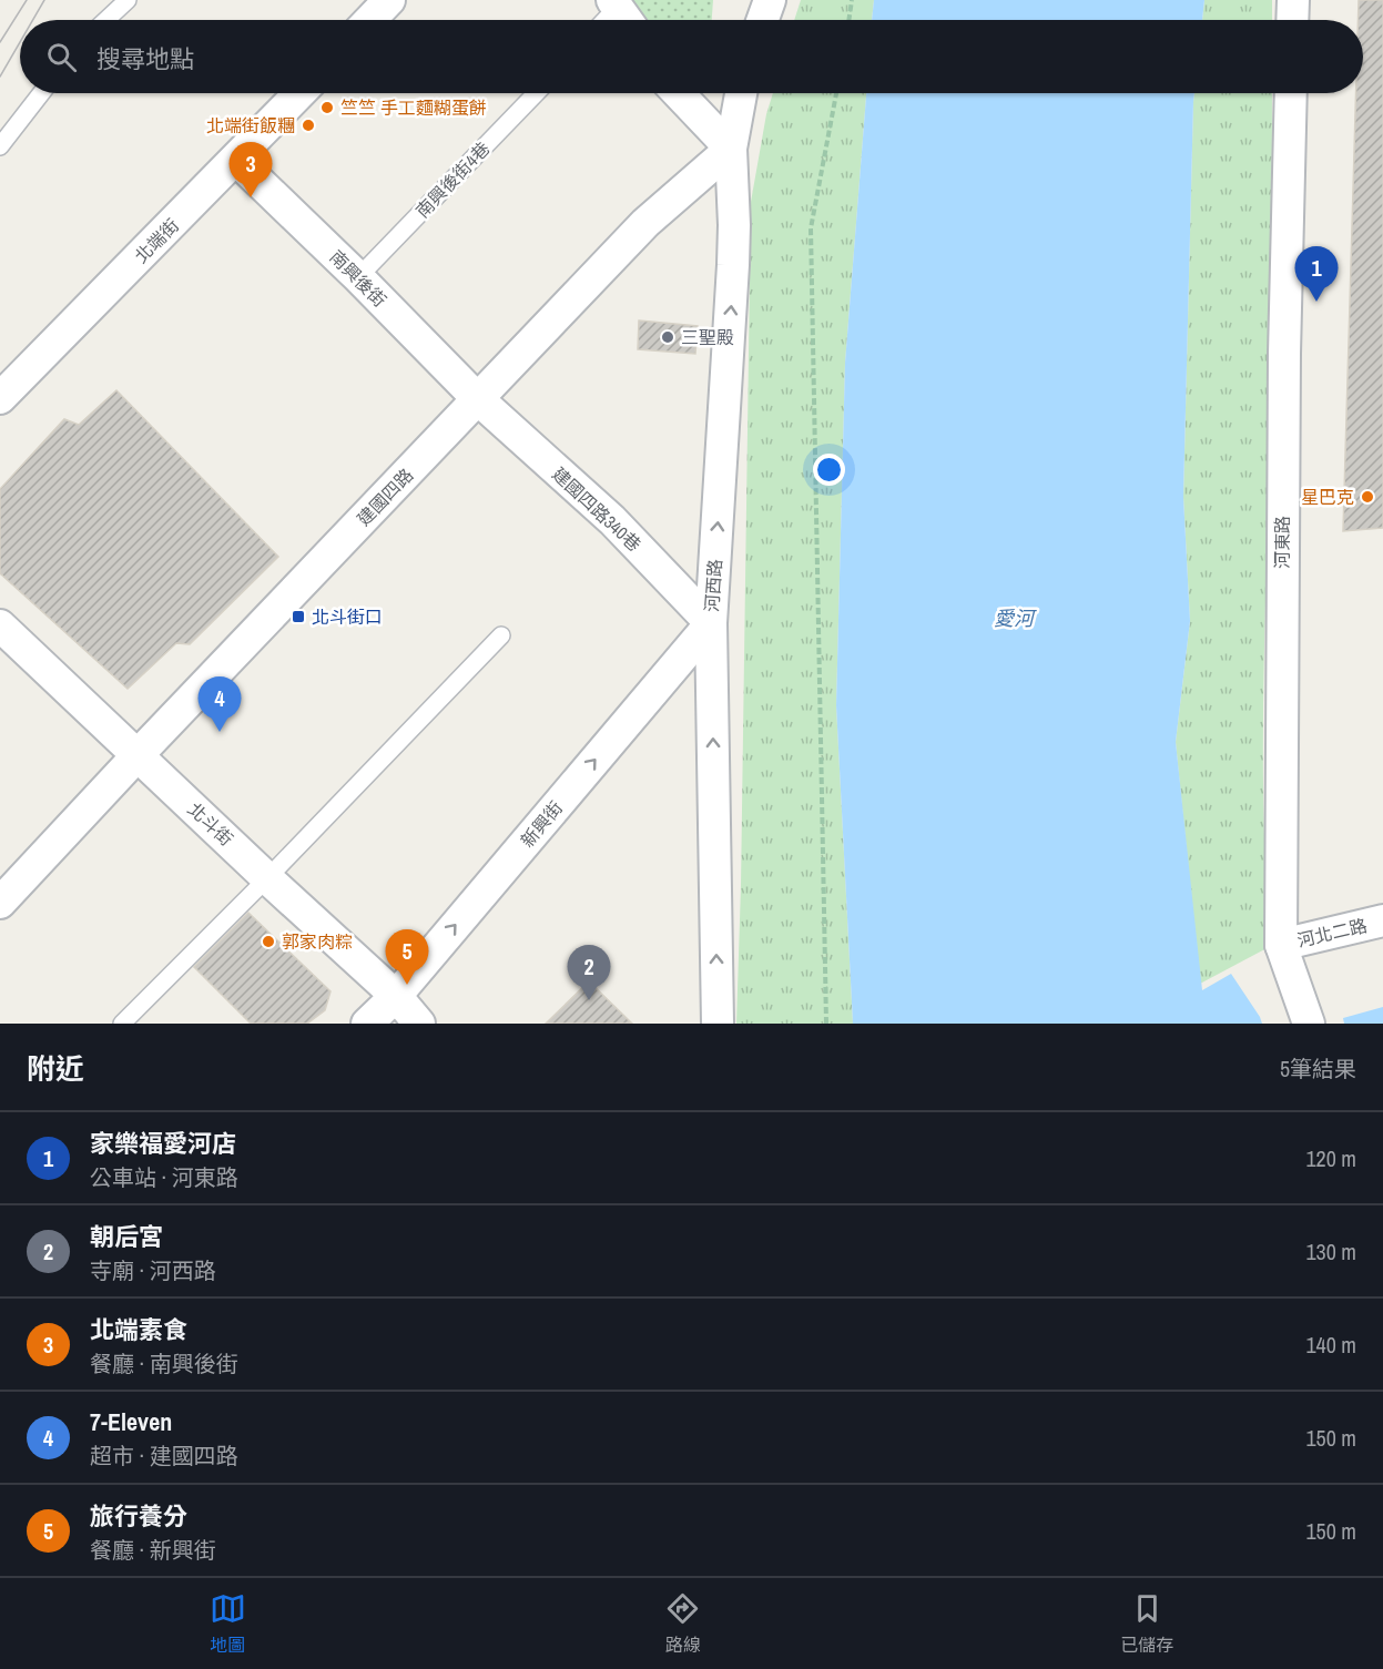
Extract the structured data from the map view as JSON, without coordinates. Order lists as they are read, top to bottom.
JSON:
{
  "streets": {
    "street": [
      "北端街",
      "南興後街",
      "建國四路",
      "建國四路340巷",
      "河東路",
      "河西路",
      "北斗街",
      "新興街",
      "河北二路"
    ],
    "lane": ["南興後街4巷"]
  },
  "crossings": [
    ["南興後街4巷", "南興後街"],
    ["北端街", "南興後街"],
    ["南興後街", "建國四路"],
    ["南興後街", "建國四路340巷"],
    ["建國四路", "建國四路340巷"],
    ["建國四路", "河西路"],
    ["建國四路", "北斗街"],
    ["建國四路340巷", "河西路"],
    ["建國四路340巷", "新興街"],
    ["河東路", "河北二路"],
    ["河西路", "新興街"],
    ["北斗街", "新興街"]
  ],
  "one_way": ["河西路", "新興街"],
  "water": ["愛河"],
  "places": {
    "other": [
      "竺竺 手工麵糊蛋餅",
      "北端街飯糰",
      "三聖殿",
      "星巴克",
      "郭家肉粽"
    ],
    "transit": ["北斗街口"]
  },
  "page": {
    "search": "搜尋地點",
    "pins": [
      "3",
      "1",
      "4",
      "5",
      "2"
    ],
    "heading": ["附近", "5筆結果"],
    "list": [
      {
        "mark": "1",
        "name": "家樂福愛河店",
        "note": "公車站 · 河東路",
        "value": "120 m"
      },
      {
        "mark": "2",
        "name": "朝后宮",
        "note": "寺廟 · 河西路",
        "value": "130 m"
      },
      {
        "mark": "3",
        "name": "北端素食",
        "note": "餐廳 · 南興後街",
        "value": "140 m"
      },
      {
        "mark": "4",
        "name": "7-Eleven",
        "note": "超市 · 建國四路",
        "value": "150 m"
      },
      {
        "mark": "5",
        "name": "旅行養分",
        "note": "餐廳 · 新興街",
        "value": "150 m"
      }
    ],
    "nav": ["地圖", "路線", "已儲存"]
  }
}
